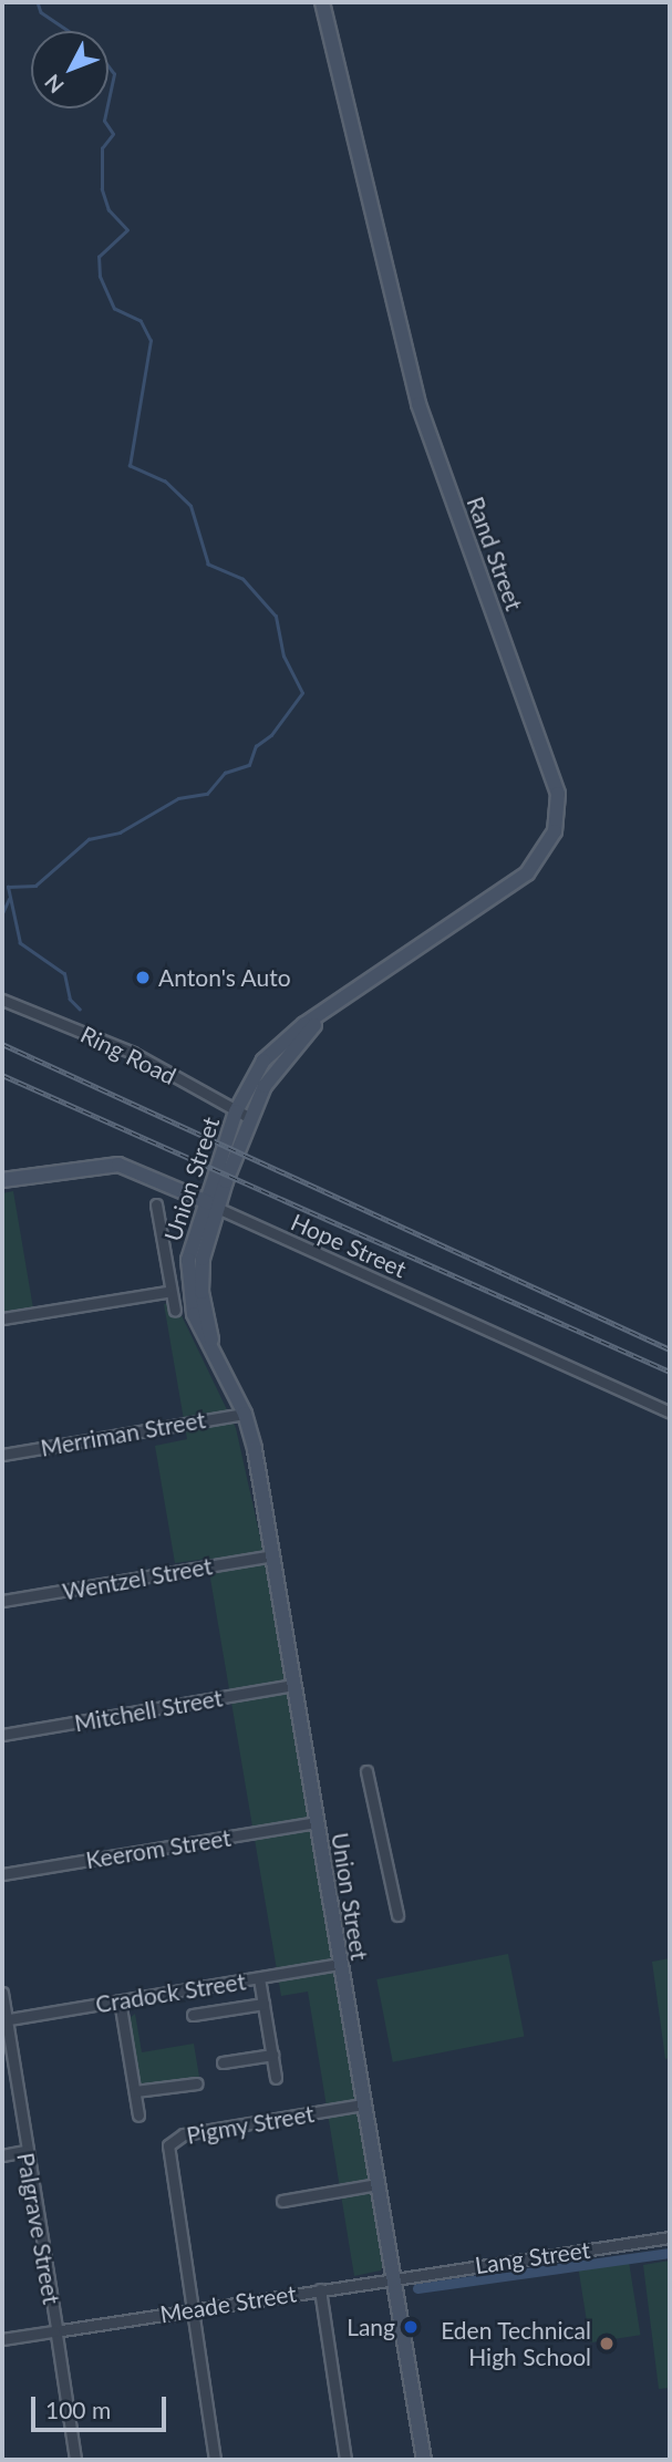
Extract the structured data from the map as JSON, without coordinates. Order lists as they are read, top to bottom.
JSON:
{
  "streets": {
    "street": [
      "Rand Street",
      "Ring Road",
      "Union Street",
      "Hope Street",
      "Merriman Street",
      "Wentzel Street",
      "Mitchell Street",
      "Keerom Street",
      "Cradock Street",
      "Pigmy Street",
      "Palgrave Street",
      "Lang Street",
      "Meade Street"
    ]
  },
  "crossings": [
    ["Rand Street", "Ring Road"],
    ["Rand Street", "Union Street"],
    ["Ring Road", "Union Street"],
    ["Union Street", "Hope Street"],
    ["Union Street", "Merriman Street"],
    ["Union Street", "Wentzel Street"],
    ["Union Street", "Mitchell Street"],
    ["Union Street", "Keerom Street"],
    ["Union Street", "Cradock Street"],
    ["Union Street", "Pigmy Street"],
    ["Union Street", "Lang Street"],
    ["Union Street", "Meade Street"],
    ["Cradock Street", "Palgrave Street"],
    ["Pigmy Street", "Meade Street"],
    ["Palgrave Street", "Meade Street"],
    ["Lang Street", "Meade Street"]
  ],
  "places": ["Anton's Auto", "Lang", "Eden Technical High School"],
  "scale_bar": "100 m",
  "north": "bottom left"
}
